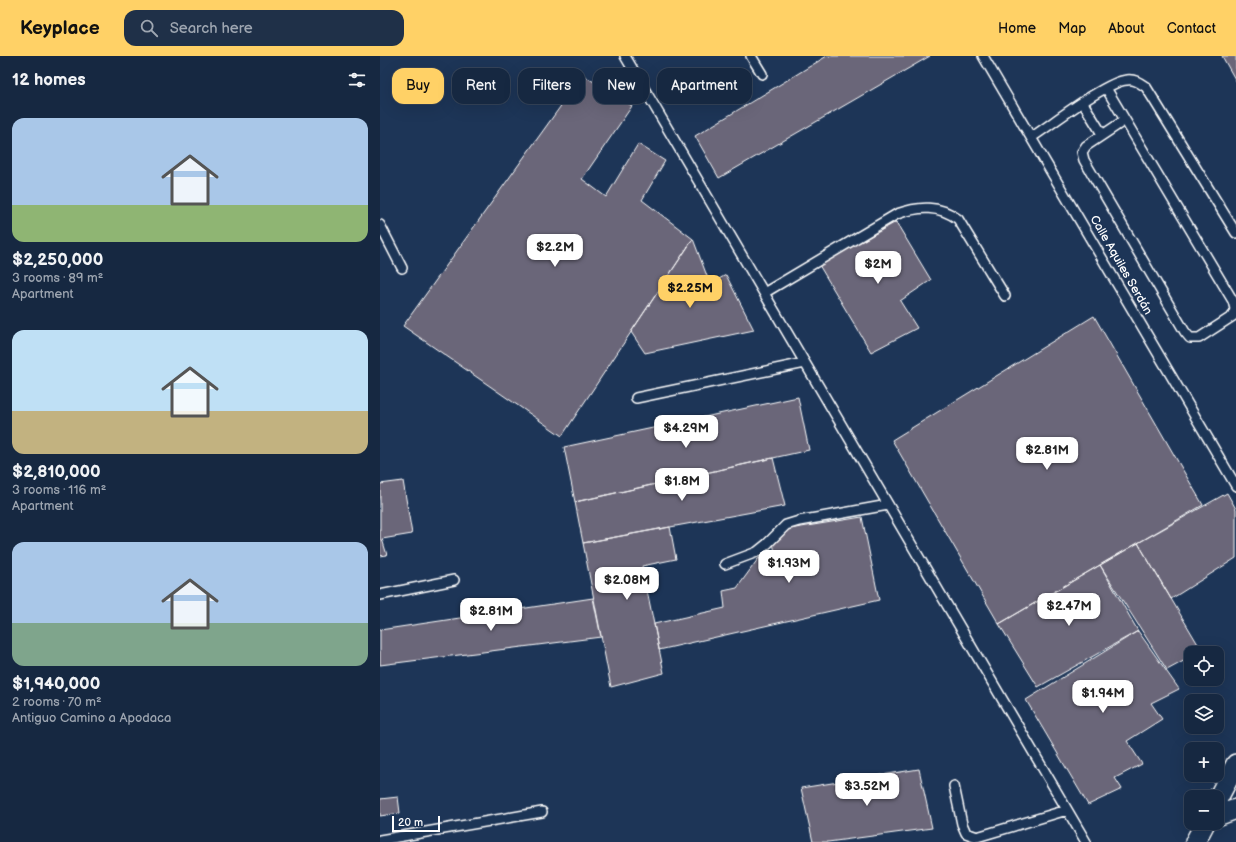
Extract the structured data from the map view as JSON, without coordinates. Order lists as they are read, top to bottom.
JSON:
{
  "streets": {
    "lane": ["Calle Aquiles Serdán"]
  },
  "scale_bar": "20 m",
  "page": {
    "header": "Keyplace",
    "search": "Search here",
    "nav": [
      "Home",
      "Map",
      "About",
      "Contact"
    ],
    "heading": "12 homes",
    "chip": [
      "Buy",
      "Rent",
      "Filters",
      "New",
      "Apartment"
    ],
    "list": [
      {
        "name": "$2,250,000",
        "note": "3 rooms · 89 m² · Apartment"
      },
      {
        "name": "$2,810,000",
        "note": "3 rooms · 116 m² · Apartment"
      },
      {
        "name": "$1,940,000",
        "note": "2 rooms · 70 m² · Antiguo Camino a Apodaca"
      }
    ],
    "price": [
      "$2.2M",
      "$2M",
      "$2.25M",
      "$4.29M",
      "$2.81M",
      "$1.8M",
      "$1.93M",
      "$2.08M",
      "$2.47M",
      "$2.81M",
      "$1.94M",
      "$3.52M"
    ],
    "map_buttons": ["+", "−"],
    "scale": "20 m"
  }
}
